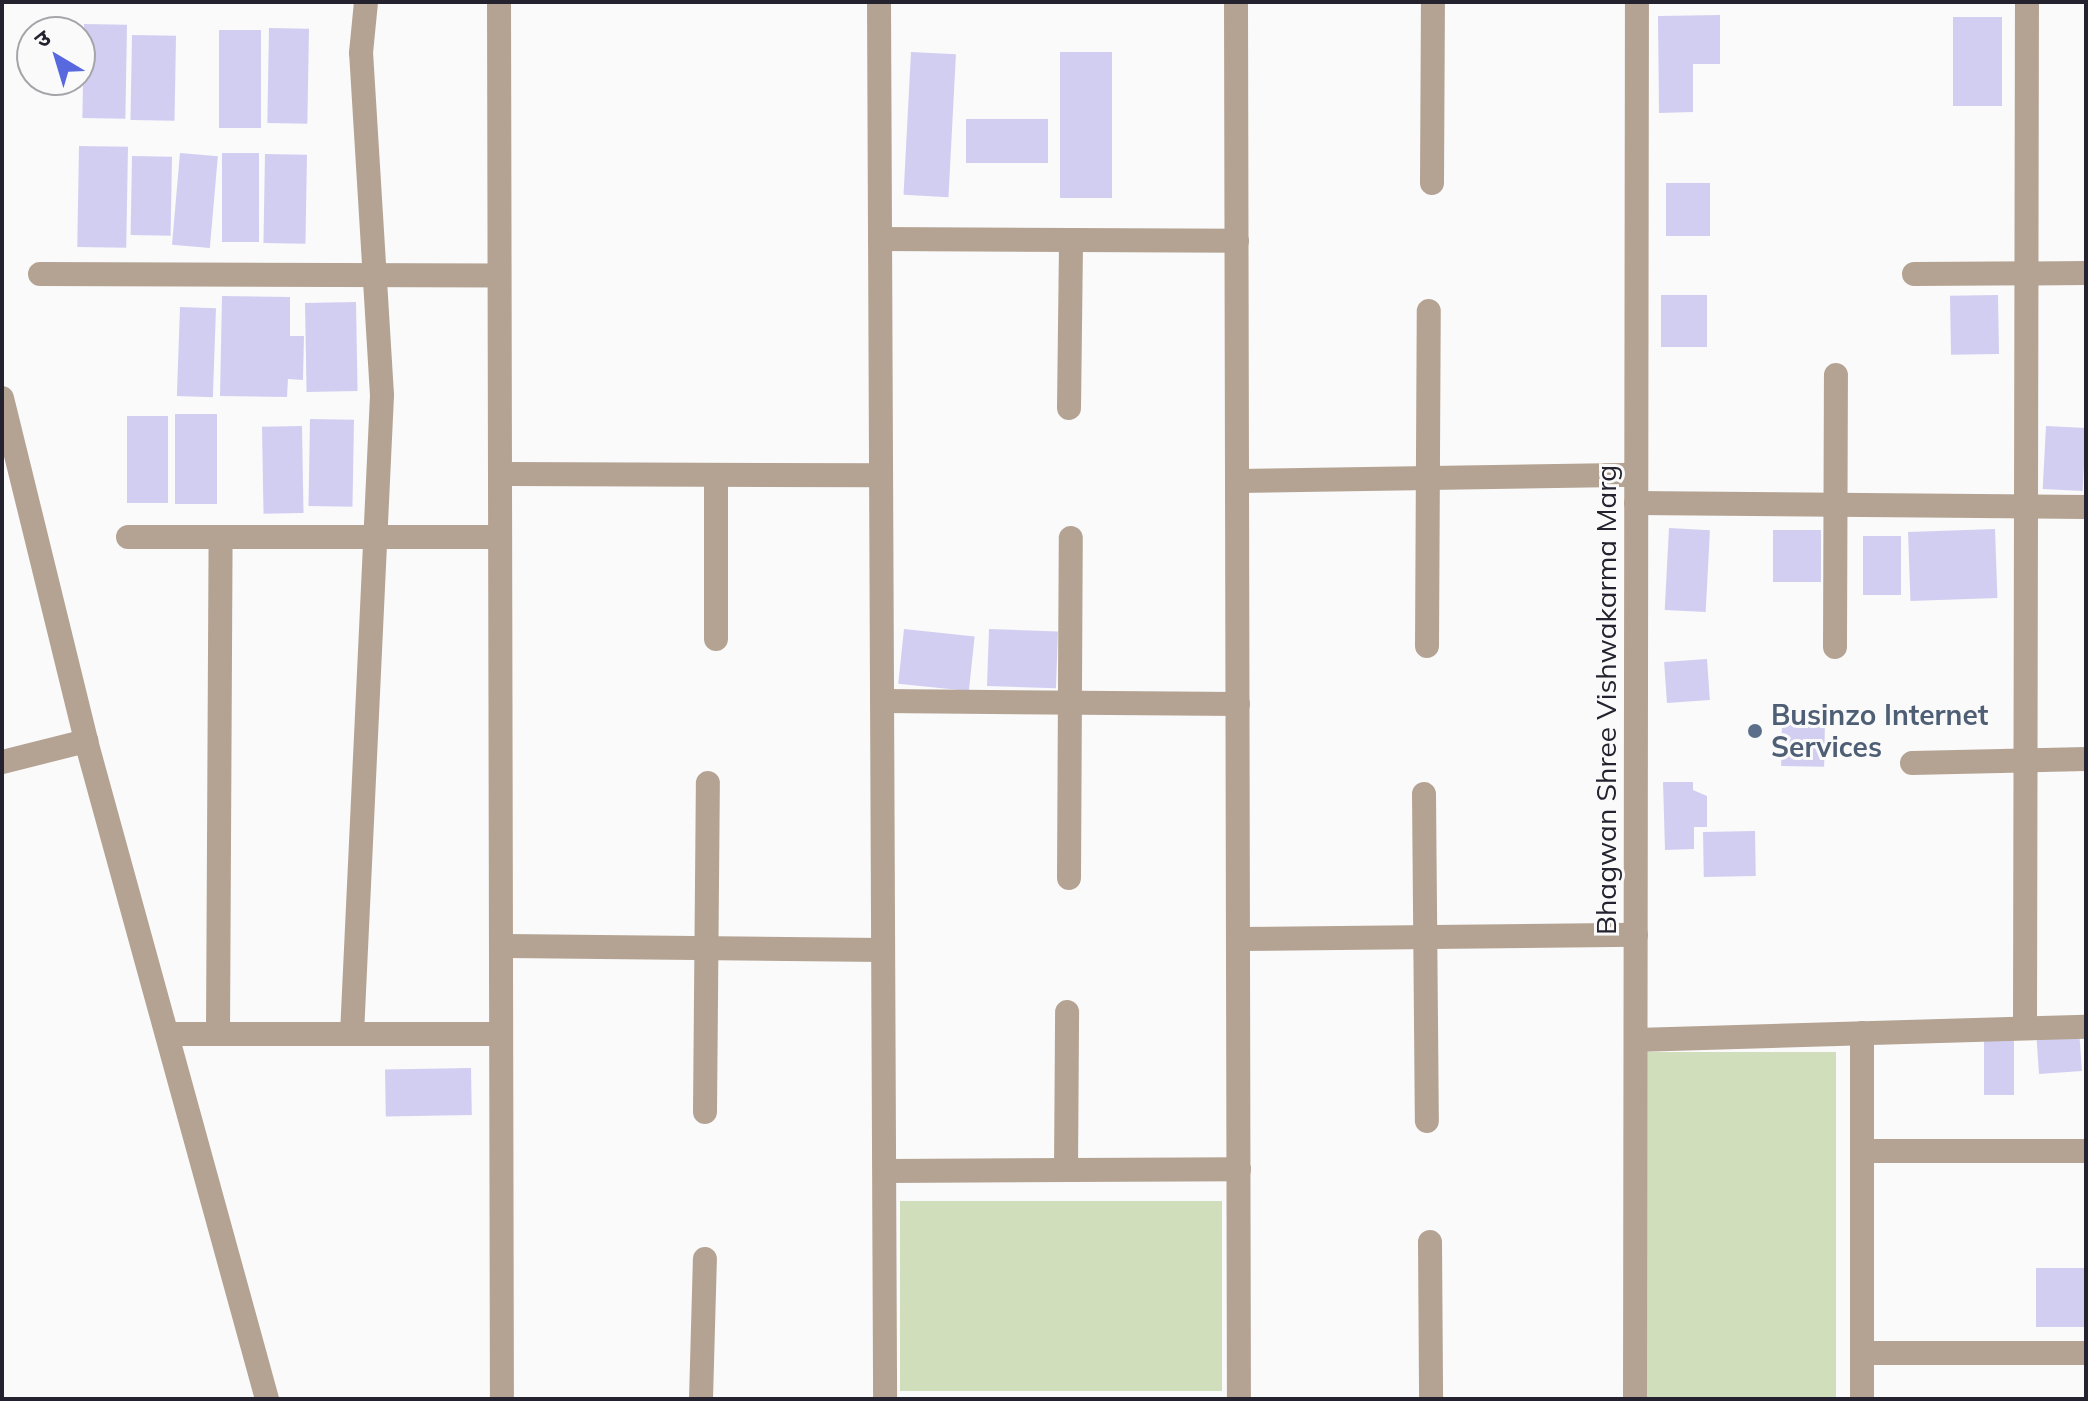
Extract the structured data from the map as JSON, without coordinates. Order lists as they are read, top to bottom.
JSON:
{
  "streets": {
    "street": ["Bhagwan Shree Vishwakarma Marg"]
  },
  "places": ["Businzo Internet Services"],
  "north": "top left"
}
